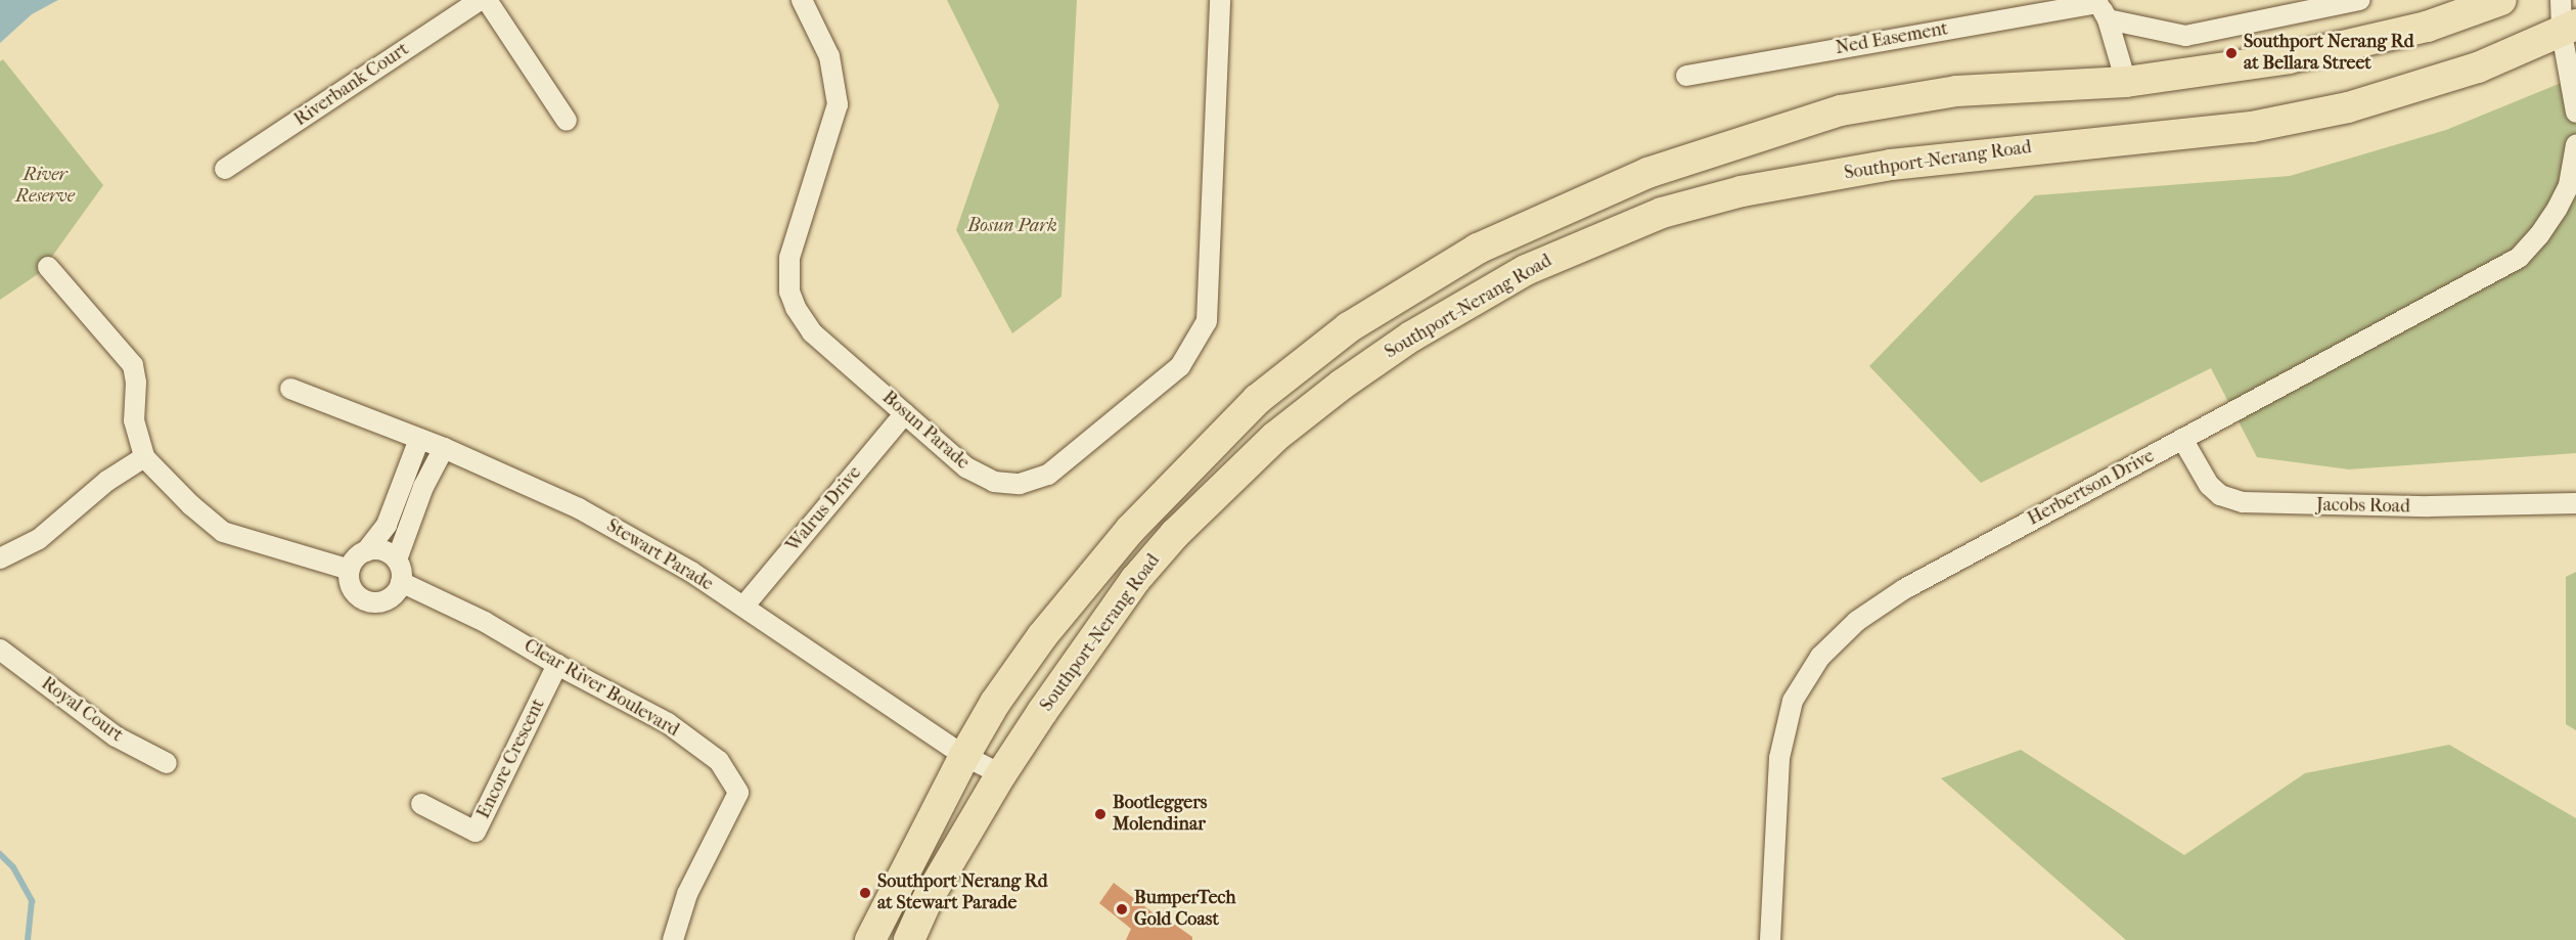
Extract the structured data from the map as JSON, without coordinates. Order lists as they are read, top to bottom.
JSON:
{
  "streets": {
    "main road": ["Southport-Nerang Road"],
    "street": [
      "Ned Easement",
      "Riverbank Court",
      "Bosun Parade",
      "Herbertson Drive",
      "Jacobs Road",
      "Walrus Drive",
      "Stewart Parade",
      "Clear River Boulevard",
      "Royal Court",
      "Encore Crescent"
    ]
  },
  "crossings": [
    ["Southport-Nerang Road", "Stewart Parade"],
    ["Bosun Parade", "Walrus Drive"],
    ["Herbertson Drive", "Jacobs Road"],
    ["Walrus Drive", "Stewart Parade"],
    ["Clear River Boulevard", "Encore Crescent"]
  ],
  "parks": ["River Reserve", "Bosun Park"],
  "places": [
    "Southport Nerang Rd at Bellara Street",
    "Bootleggers Molendinar",
    "Southport Nerang Rd at Stewart Parade",
    "BumperTech Gold Coast"
  ]
}
